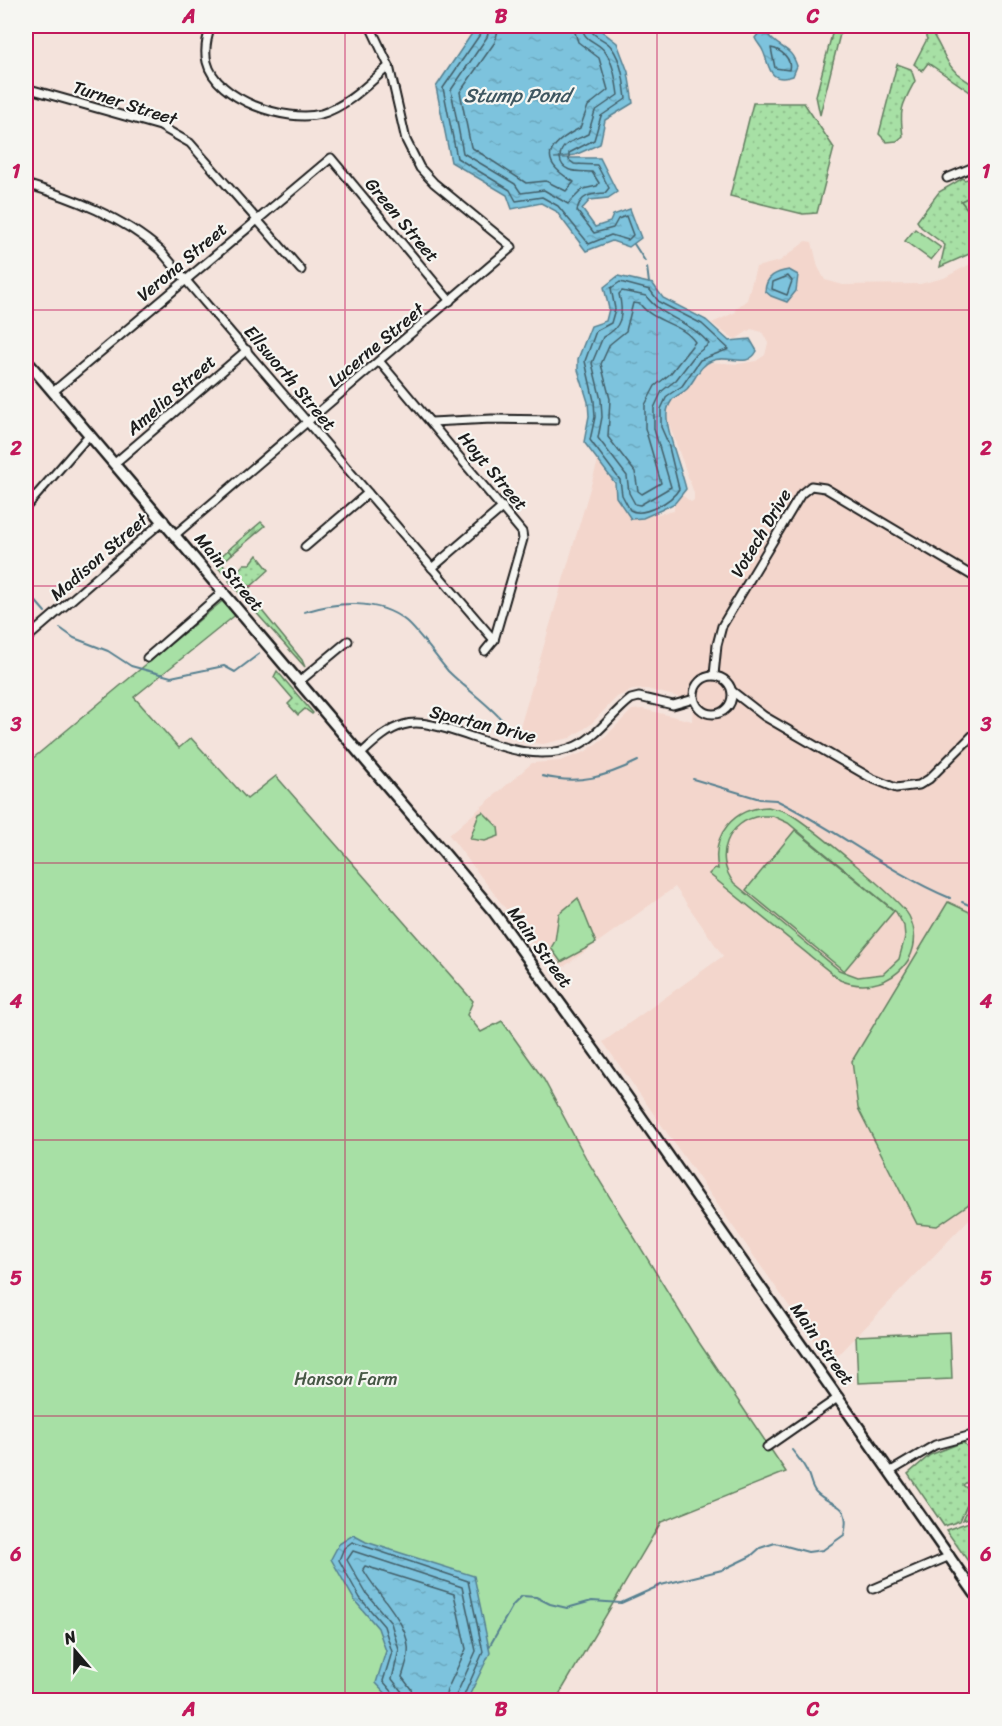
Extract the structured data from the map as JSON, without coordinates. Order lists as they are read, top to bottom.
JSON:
{
  "streets": {
    "main road": ["Main Street"],
    "street": [
      "Turner Street",
      "Green Street",
      "Verona Street",
      "Lucerne Street",
      "Ellsworth Street",
      "Amelia Street",
      "Hoyt Street",
      "Votech Drive",
      "Madison Street",
      "Spartan Drive"
    ]
  },
  "crossings": [
    ["Turner Street", "Verona Street"],
    ["Green Street", "Verona Street"],
    ["Green Street", "Lucerne Street"],
    ["Verona Street", "Ellsworth Street"],
    ["Verona Street", "Main Street"],
    ["Lucerne Street", "Ellsworth Street"],
    ["Lucerne Street", "Hoyt Street"],
    ["Lucerne Street", "Main Street"],
    ["Ellsworth Street", "Amelia Street"],
    ["Ellsworth Street", "Hoyt Street"],
    ["Amelia Street", "Main Street"],
    ["Votech Drive", "Spartan Drive"],
    ["Madison Street", "Main Street"],
    ["Main Street", "Spartan Drive"]
  ],
  "water": ["Stump Pond"],
  "parks": ["Hanson Farm"],
  "north": "top",
  "grid": {
    "columns": ["A", "B", "C"],
    "rows": [
      "1",
      "2",
      "3",
      "4",
      "5",
      "6"
    ]
  }
}
